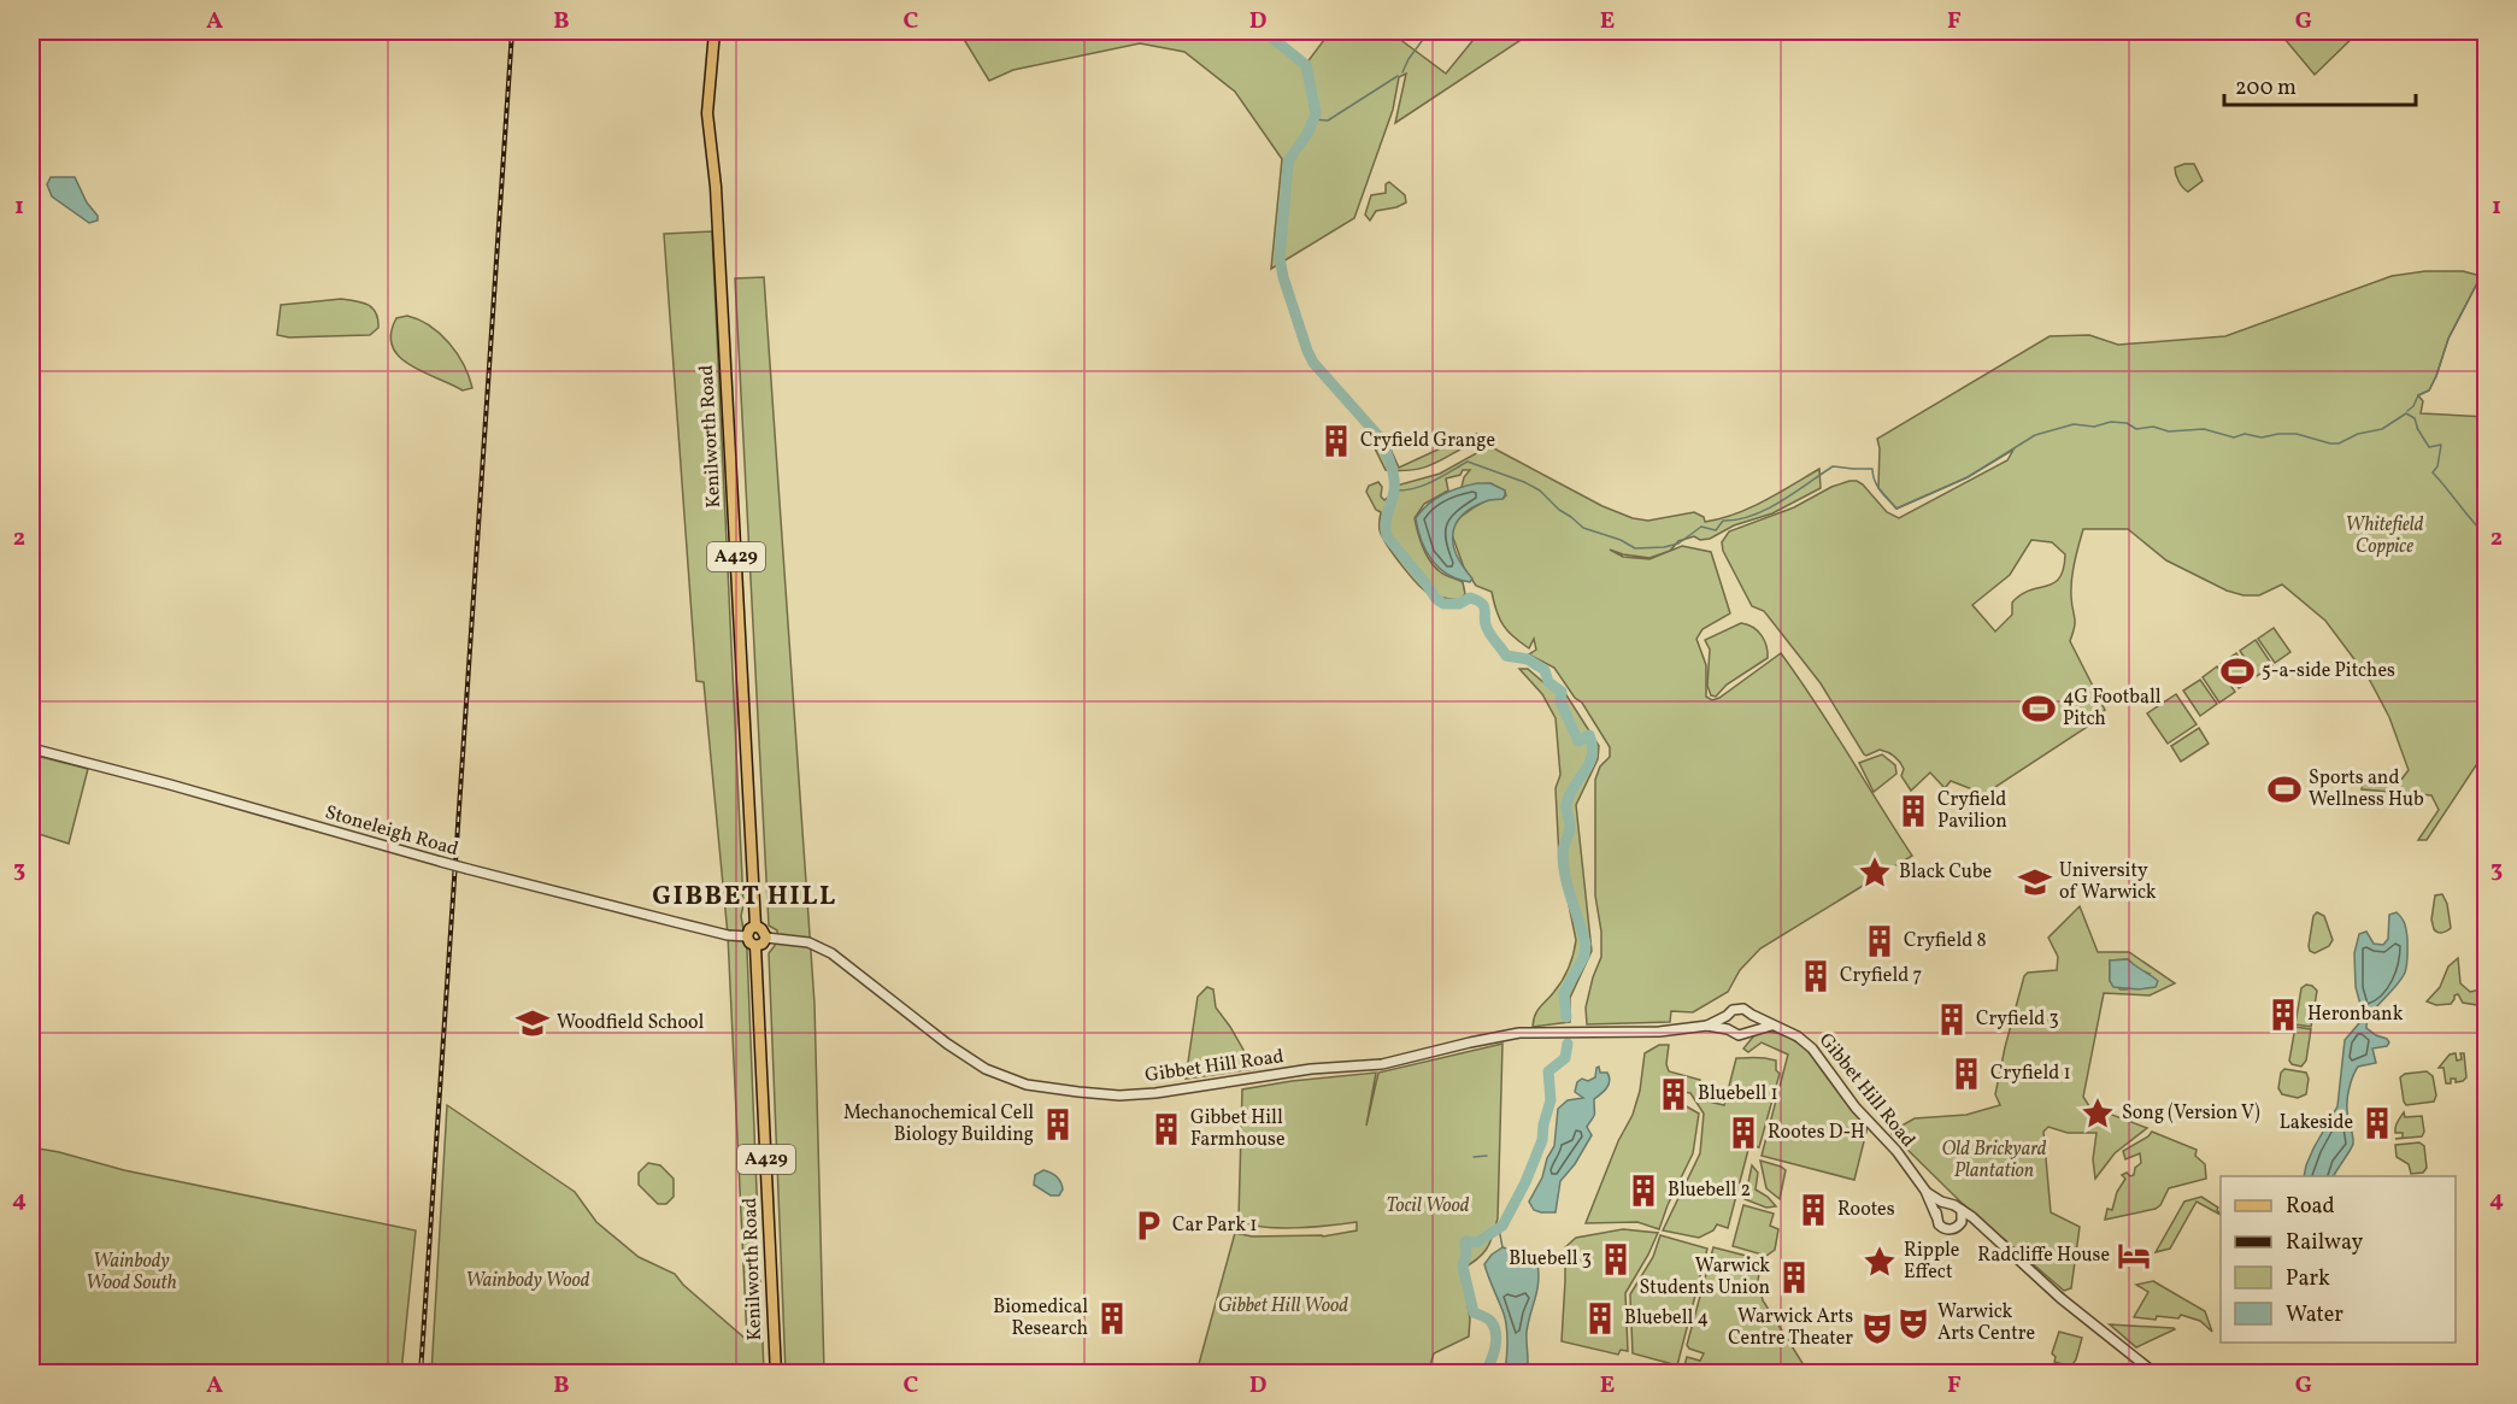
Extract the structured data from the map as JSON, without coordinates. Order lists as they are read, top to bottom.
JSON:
{
  "streets": {
    "main road": ["Kenilworth Road", "A429"],
    "street": ["Stoneleigh Road", "Gibbet Hill Road"]
  },
  "crossings": [
    ["Kenilworth Road", "Stoneleigh Road"],
    ["Kenilworth Road", "Gibbet Hill Road"],
    ["Stoneleigh Road", "Gibbet Hill Road"]
  ],
  "districts": ["GIBBET HILL"],
  "parks": [
    "Whitefield Coppice",
    "Old Brickyard Plantation",
    "Tocil Wood",
    "Wainbody Wood South",
    "Wainbody Wood",
    "Gibbet Hill Wood"
  ],
  "places": {
    "building": [
      "Cryfield Grange",
      "Cryfield Pavilion",
      "Cryfield 8",
      "Cryfield 7",
      "Heronbank",
      "Cryfield 3",
      "Cryfield 1",
      "Bluebell 1",
      "Lakeside",
      "Mechanochemical Cell Biology Building",
      "Gibbet Hill Farmhouse",
      "Rootes D-H",
      "Bluebell 2",
      "Rootes",
      "Bluebell 3",
      "Warwick Students Union",
      "Biomedical Research",
      "Bluebell 4"
    ],
    "sports": ["5-a-side Pitches", "4G Football Pitch", "Sports and Wellness Hub"],
    "place": ["Black Cube", "Song (Version V)", "Ripple Effect"],
    "school or university": ["University of Warwick", "Woodfield School"],
    "parking": ["Car Park 1"],
    "hotel": ["Radcliffe House"],
    "theatre": ["Warwick Arts Centre", "Warwick Arts Centre Theater"]
  },
  "legend": [
    "Road",
    "Railway",
    "Park",
    "Water"
  ],
  "scale_bar": "200 m",
  "grid": {
    "columns": [
      "A",
      "B",
      "C",
      "D",
      "E",
      "F",
      "G"
    ],
    "rows": [
      "1",
      "2",
      "3",
      "4"
    ]
  }
}
